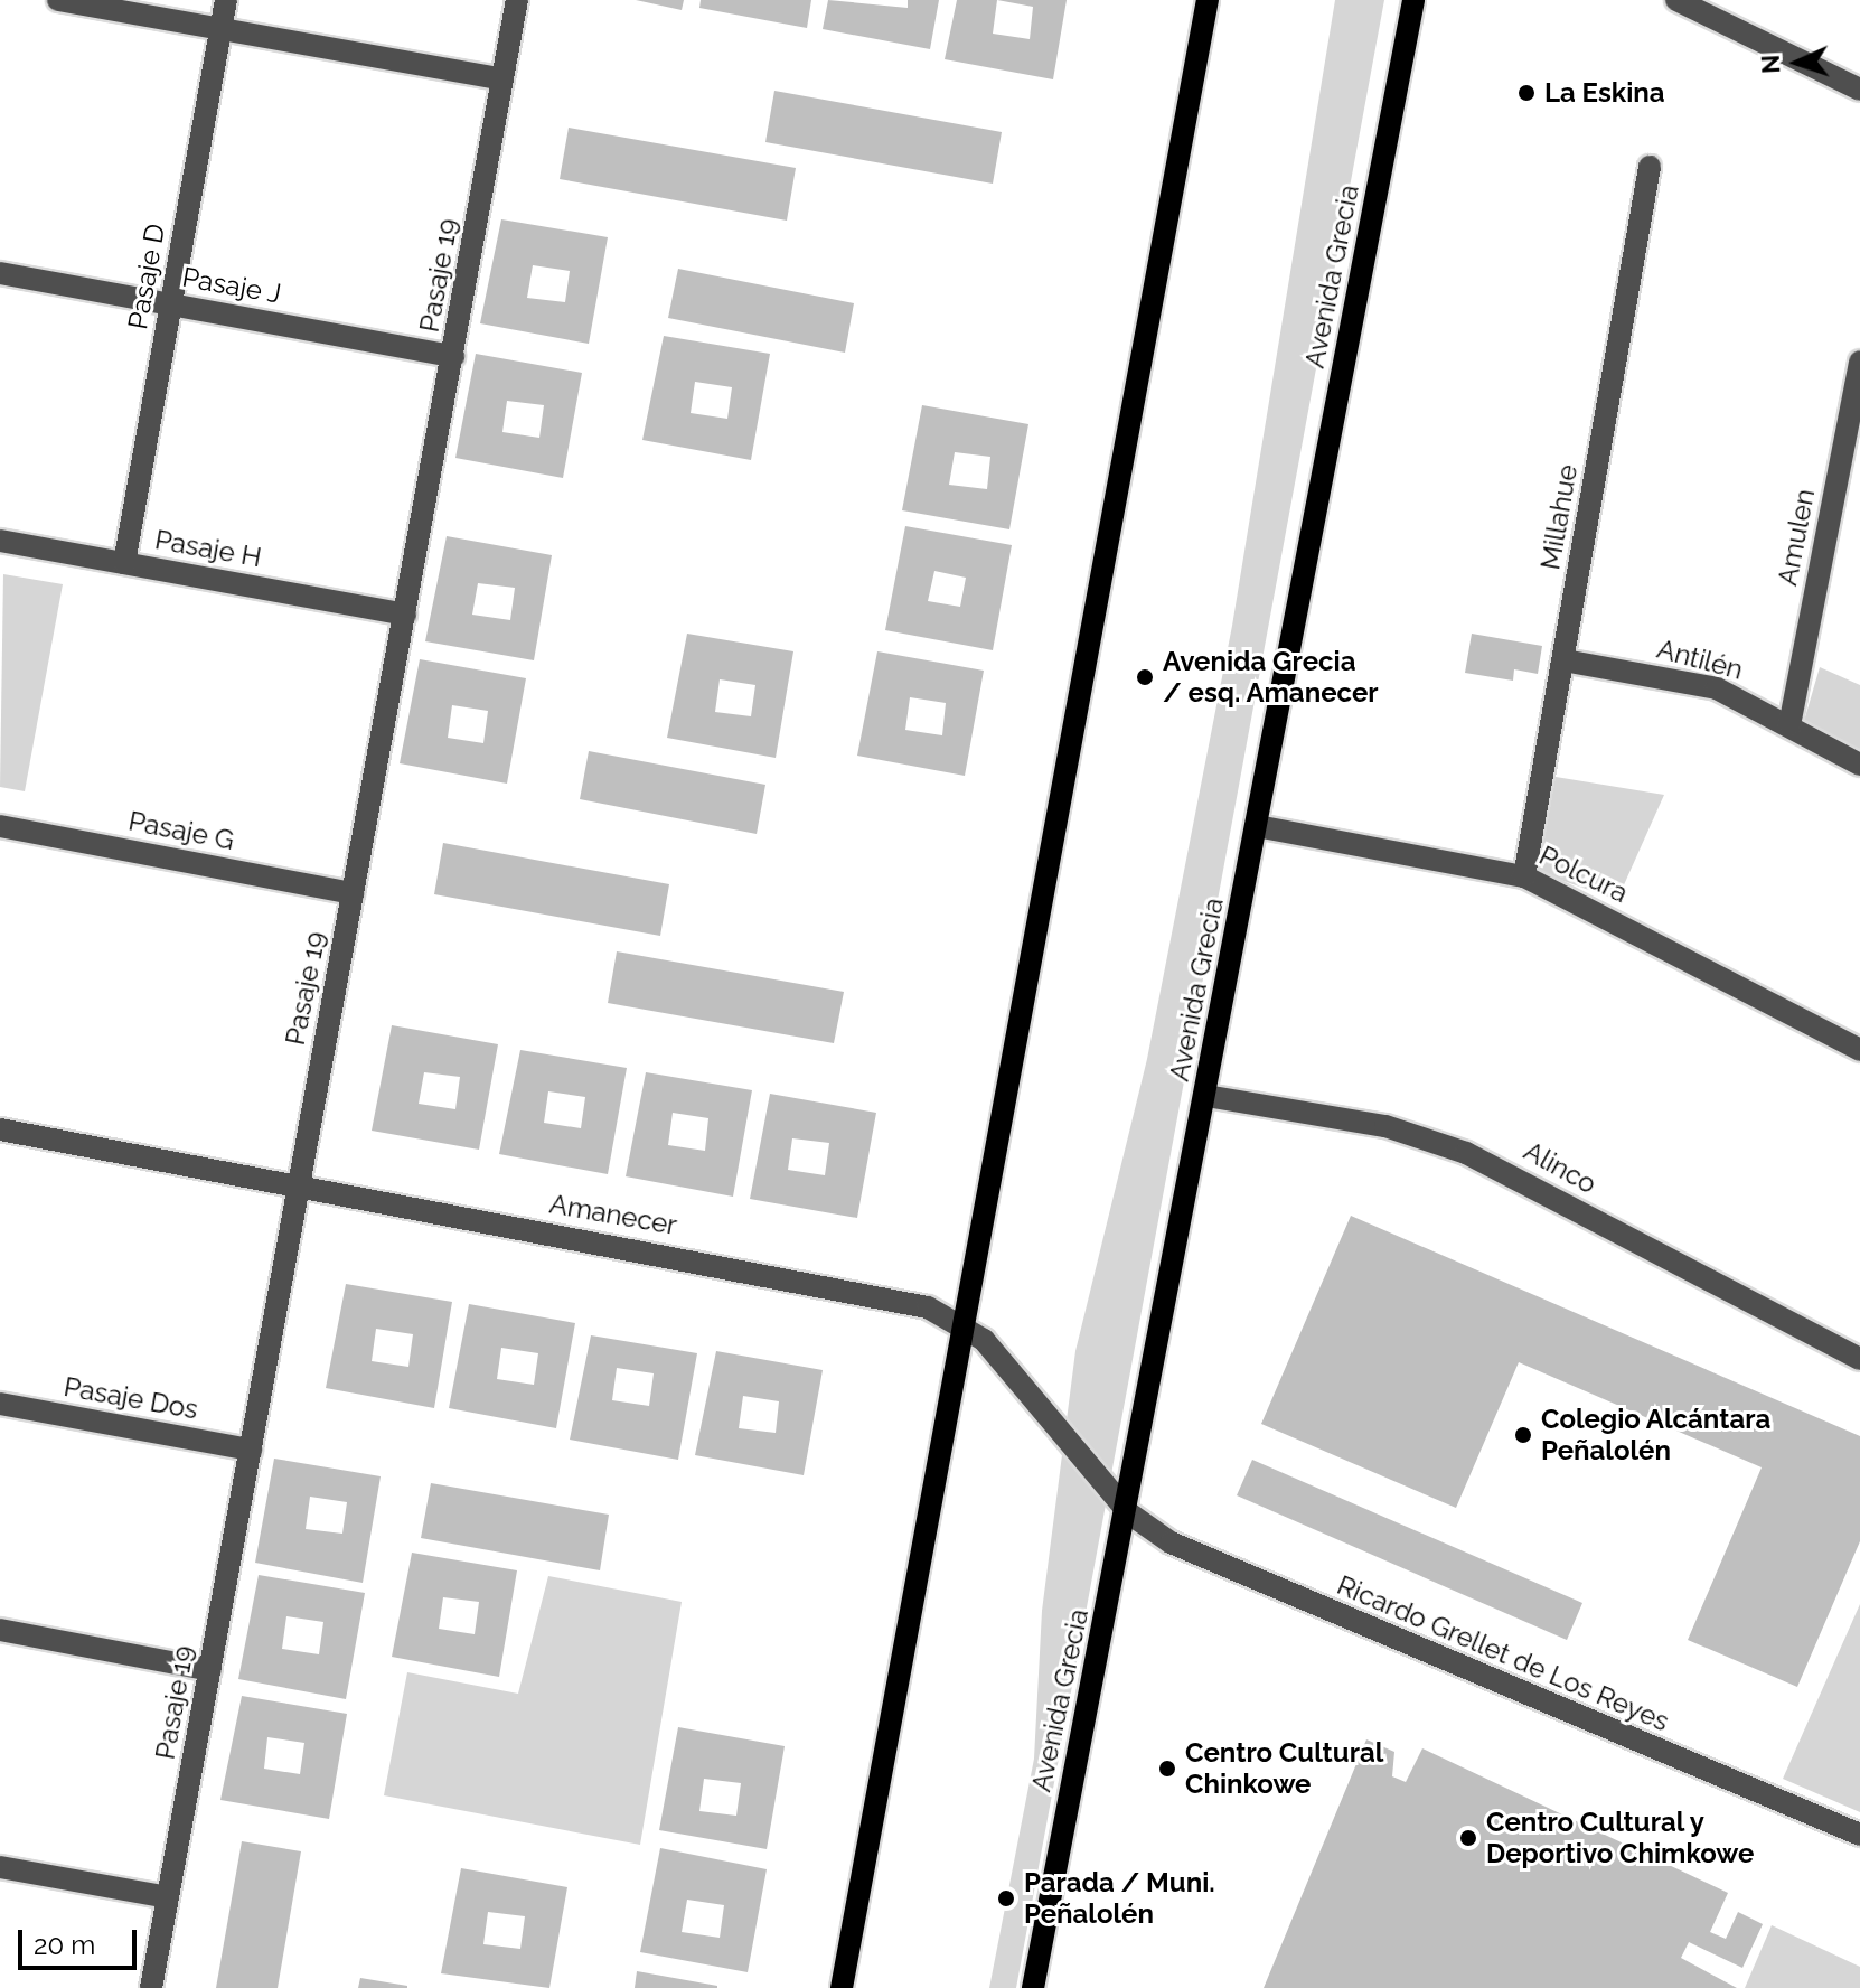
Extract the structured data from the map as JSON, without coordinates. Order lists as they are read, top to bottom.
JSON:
{
  "streets": {
    "main road": ["Avenida Grecia"],
    "street": [
      "Pasaje 19",
      "Pasaje D",
      "Pasaje J",
      "Millahue",
      "Amulen",
      "Pasaje H",
      "Antilén",
      "Pasaje G",
      "Polcura",
      "Alinco",
      "Amanecer",
      "Pasaje Dos",
      "Ricardo Grellet de Los Reyes"
    ]
  },
  "crossings": [
    ["Pasaje 19", "Pasaje J"],
    ["Pasaje 19", "Pasaje H"],
    ["Pasaje 19", "Pasaje G"],
    ["Pasaje 19", "Amanecer"],
    ["Pasaje 19", "Pasaje Dos"],
    ["Pasaje D", "Pasaje J"],
    ["Pasaje D", "Pasaje H"],
    ["Avenida Grecia", "Polcura"],
    ["Avenida Grecia", "Alinco"],
    ["Avenida Grecia", "Amanecer"],
    ["Avenida Grecia", "Ricardo Grellet de Los Reyes"],
    ["Millahue", "Antilén"],
    ["Millahue", "Polcura"],
    ["Amulen", "Antilén"],
    ["Amanecer", "Ricardo Grellet de Los Reyes"]
  ],
  "places": [
    "La Eskina",
    "Avenida Grecia / esq. Amanecer",
    "Colegio Alcántara Peñalolén",
    "Centro Cultural Chinkowe",
    "Centro Cultural y Deportivo Chimkowe",
    "Parada / Muni. Peñalolén"
  ],
  "scale_bar": "20 m",
  "north": "left"
}
